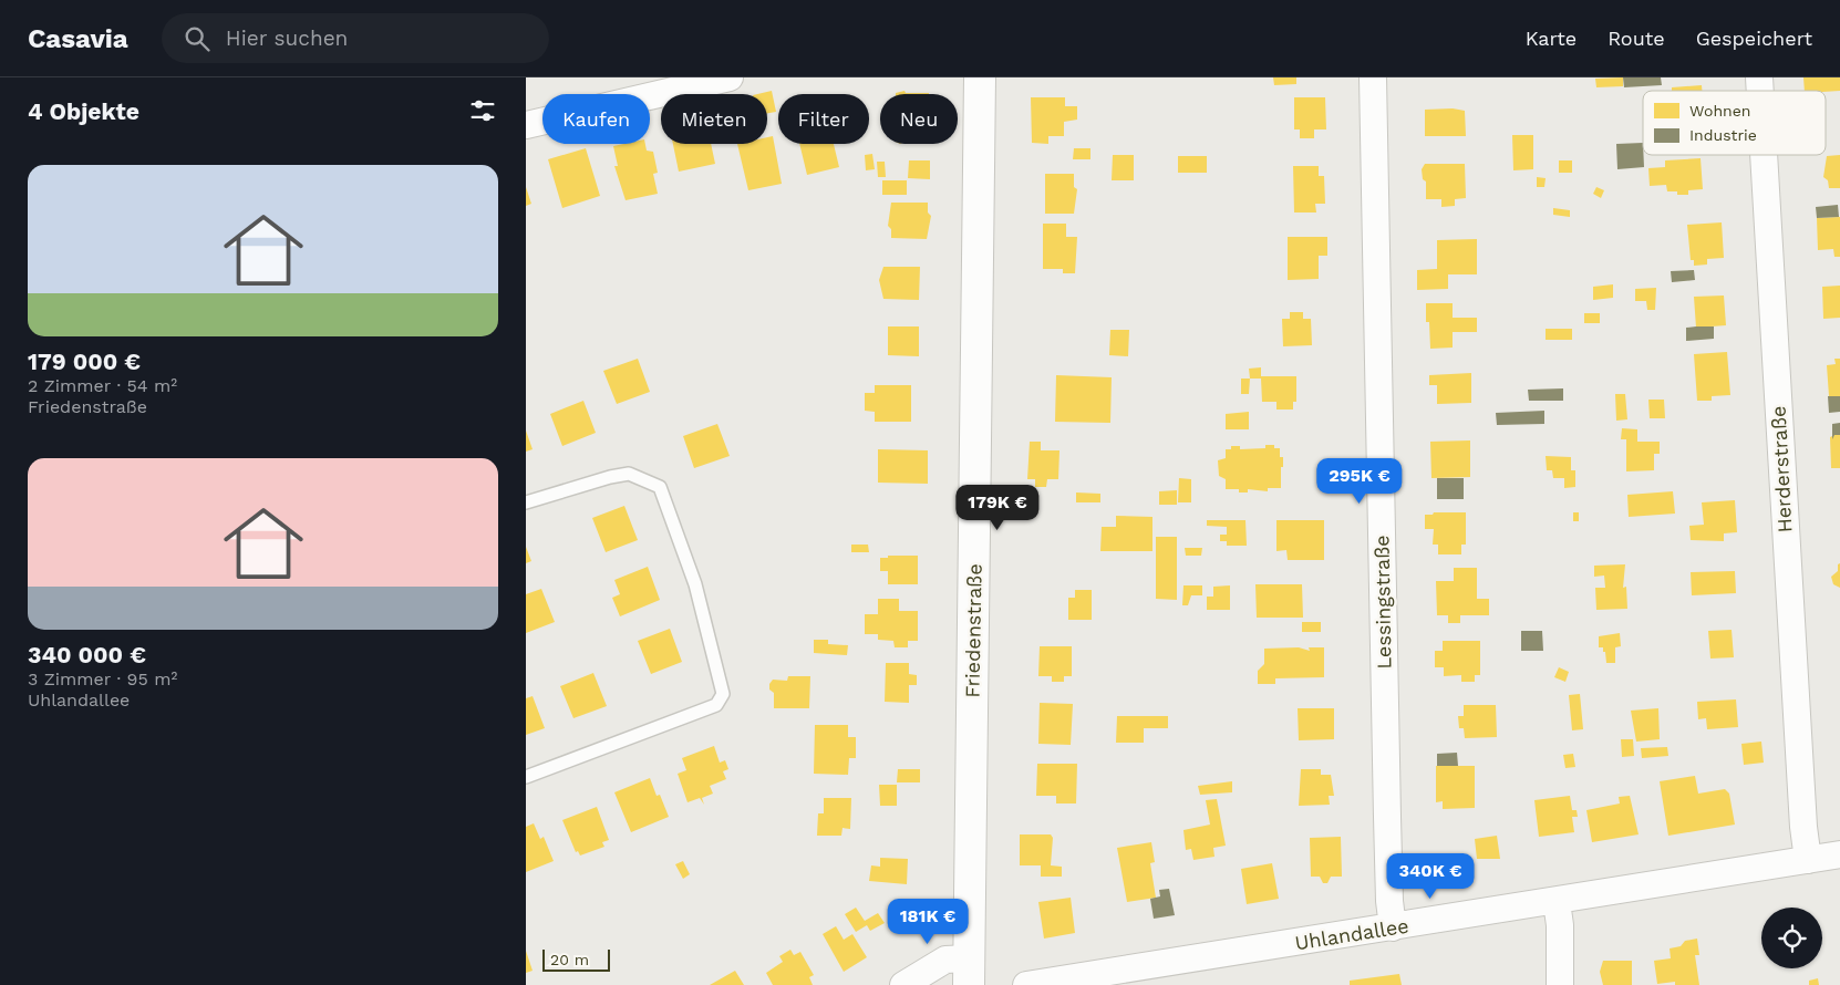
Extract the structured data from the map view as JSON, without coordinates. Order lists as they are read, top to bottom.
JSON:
{
  "streets": {
    "street": [
      "Herderstraße",
      "Lessingstraße",
      "Friedenstraße",
      "Uhlandallee"
    ]
  },
  "crossings": [
    ["Herderstraße", "Uhlandallee"],
    ["Lessingstraße", "Uhlandallee"]
  ],
  "legend": ["Wohnen", "Industrie"],
  "scale_bar": "20 m",
  "page": {
    "header": "Casavia",
    "search": "Hier suchen",
    "nav": ["Karte", "Route", "Gespeichert"],
    "heading": "4 Objekte",
    "chip": [
      "Kaufen",
      "Mieten",
      "Filter",
      "Neu"
    ],
    "list": [
      {
        "name": "179 000 €",
        "note": "2 Zimmer · 54 m² · Friedenstraße"
      },
      {
        "name": "340 000 €",
        "note": "3 Zimmer · 95 m² · Uhlandallee"
      }
    ],
    "price": [
      "295K €",
      "179K €",
      "340K €",
      "181K €"
    ],
    "scale": "20 m"
  }
}
